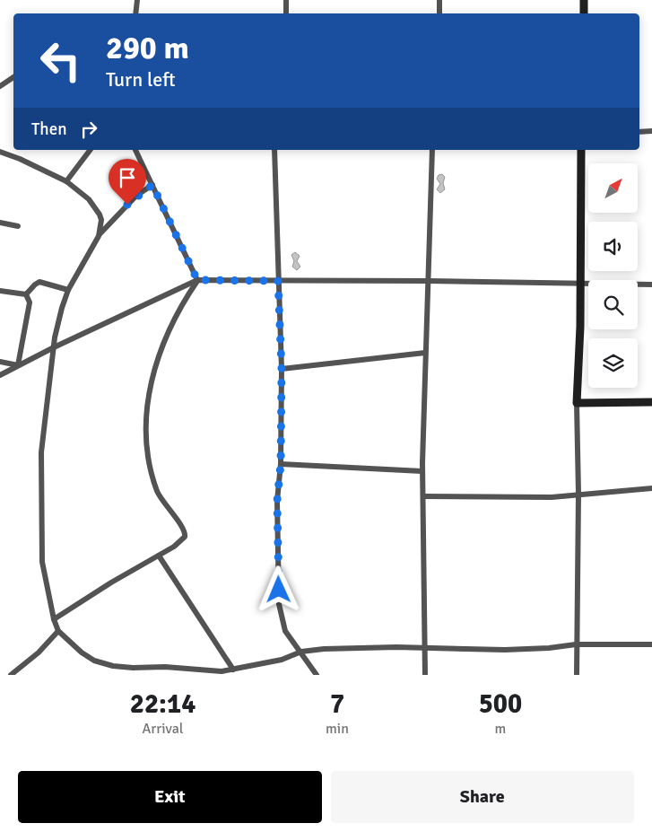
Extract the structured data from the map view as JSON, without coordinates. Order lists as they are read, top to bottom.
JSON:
{
  "north": "top right",
  "page": {
    "turn": ["290 m", "Turn left"],
    "then": "Then",
    "eta": [
      "22:14",
      "Arrival",
      "7",
      "min",
      "500",
      "m"
    ],
    "buttons": ["Exit", "Share"]
  }
}
